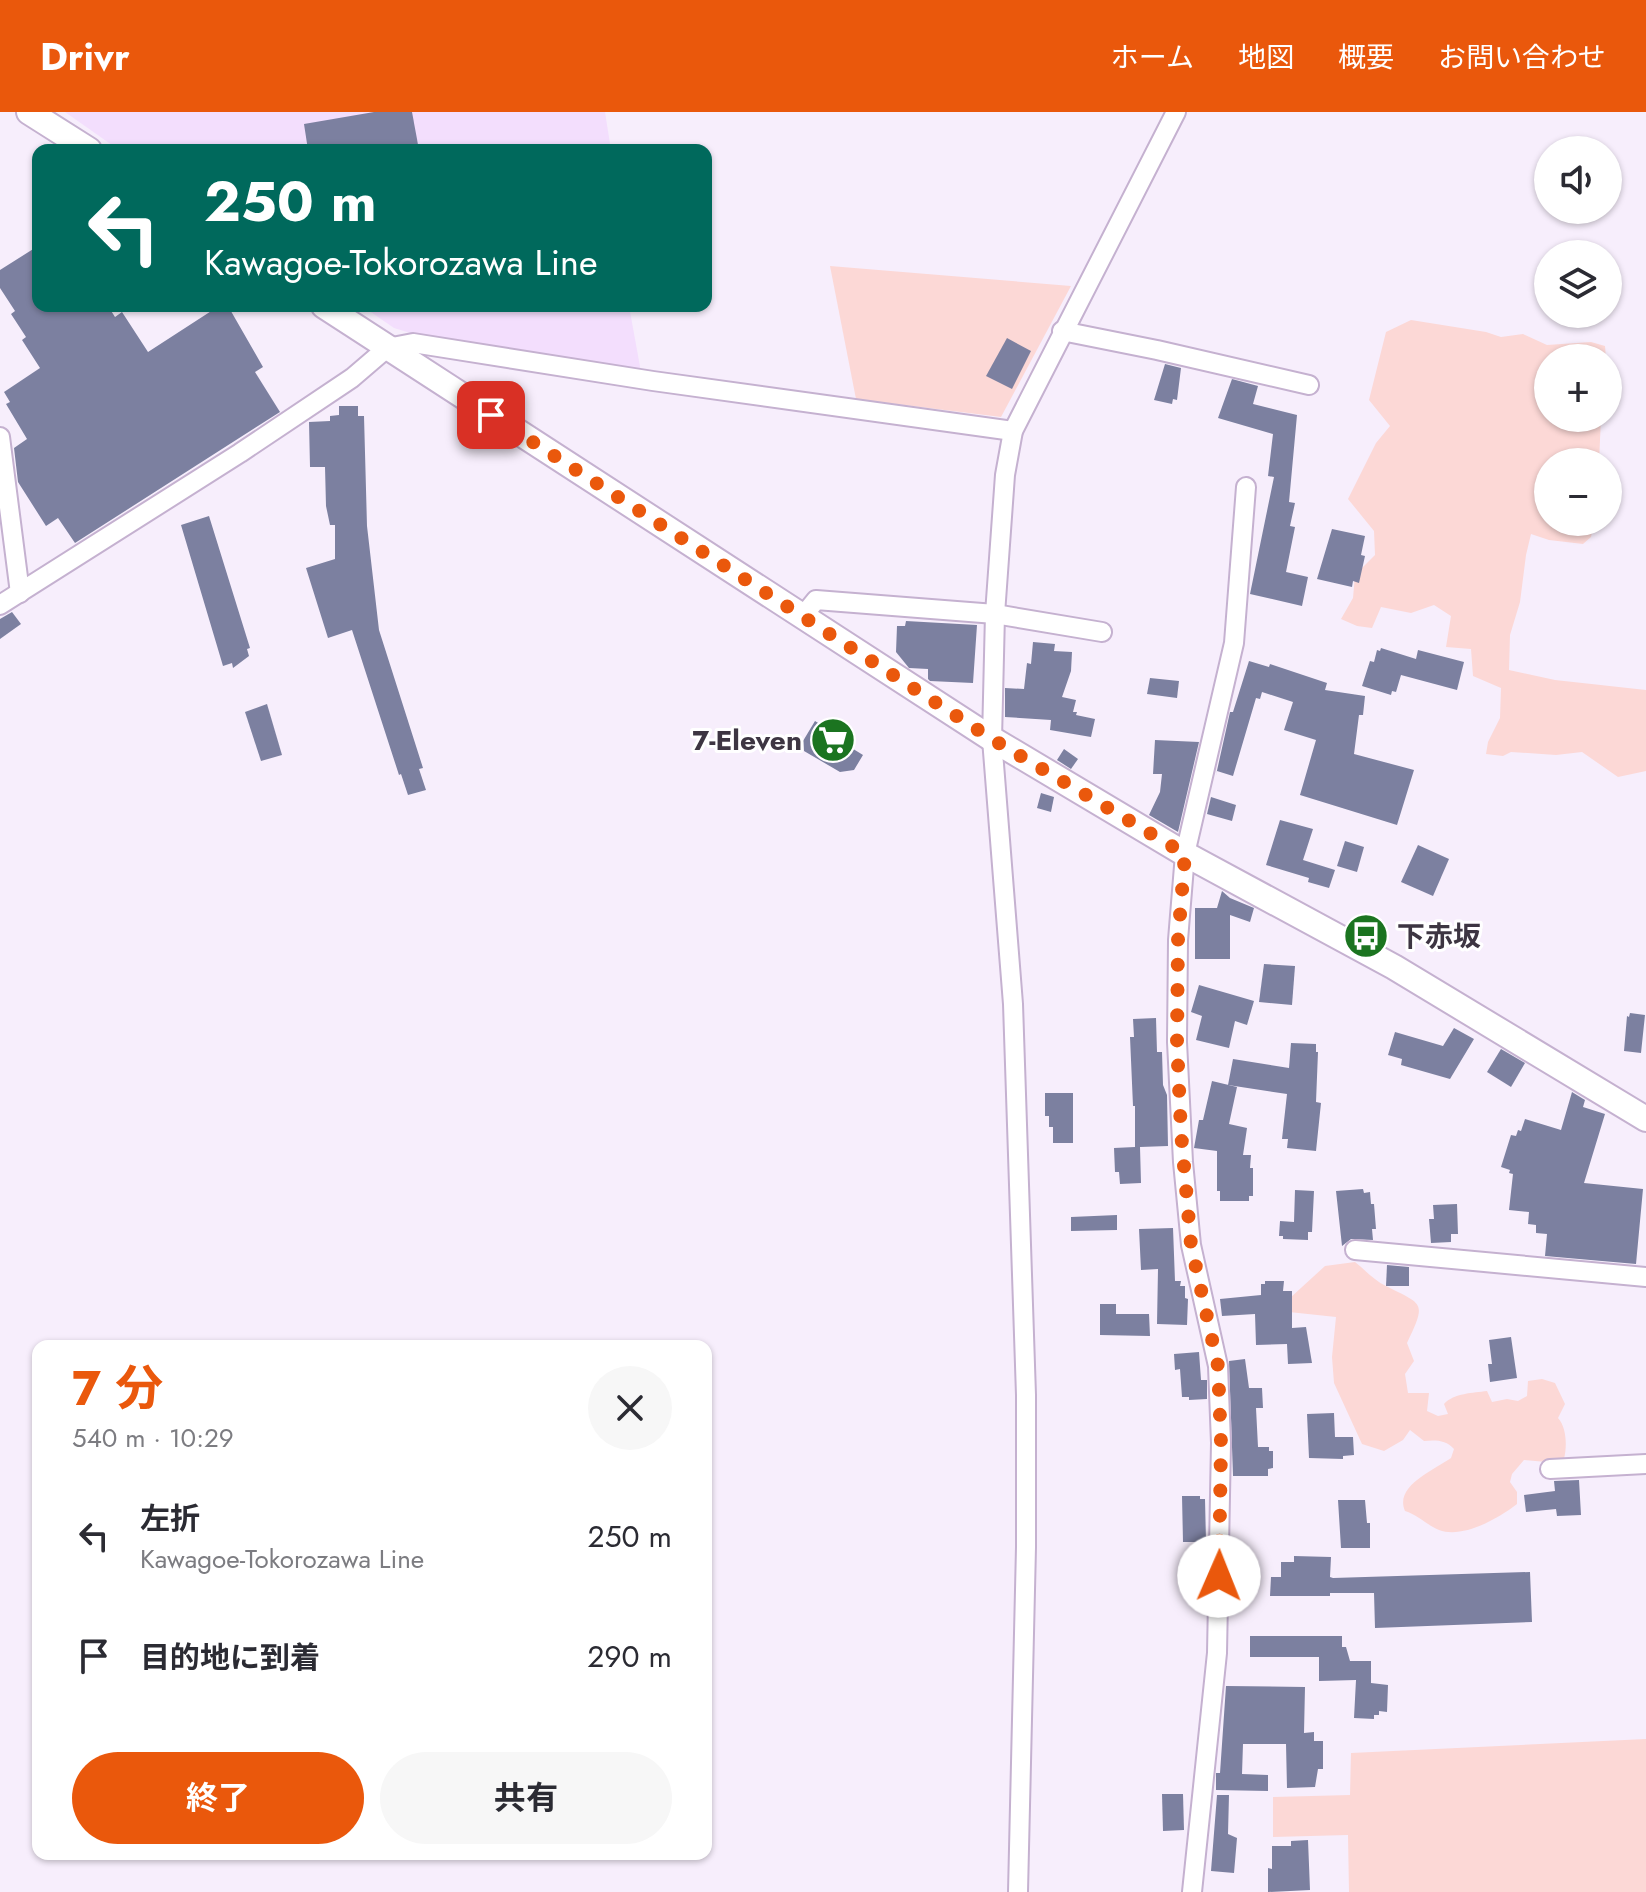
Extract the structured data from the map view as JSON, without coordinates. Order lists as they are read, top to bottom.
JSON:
{
  "places": {
    "supermarket": ["7-Eleven"],
    "bus stop": ["下赤坂"]
  },
  "page": {
    "header": "Drivr",
    "nav": [
      "ホーム",
      "地図",
      "概要",
      "お問い合わせ"
    ],
    "map_buttons": ["+", "−"],
    "turn": ["250 m", "Kawagoe-Tokorozawa Line"],
    "heading": ["7 分", "540 m · 10:29"],
    "list": [
      {
        "name": "左折",
        "note": "Kawagoe-Tokorozawa Line",
        "value": "250 m"
      },
      {
        "name": "目的地に到着",
        "value": "290 m"
      }
    ],
    "buttons": ["終了", "共有"]
  }
}
